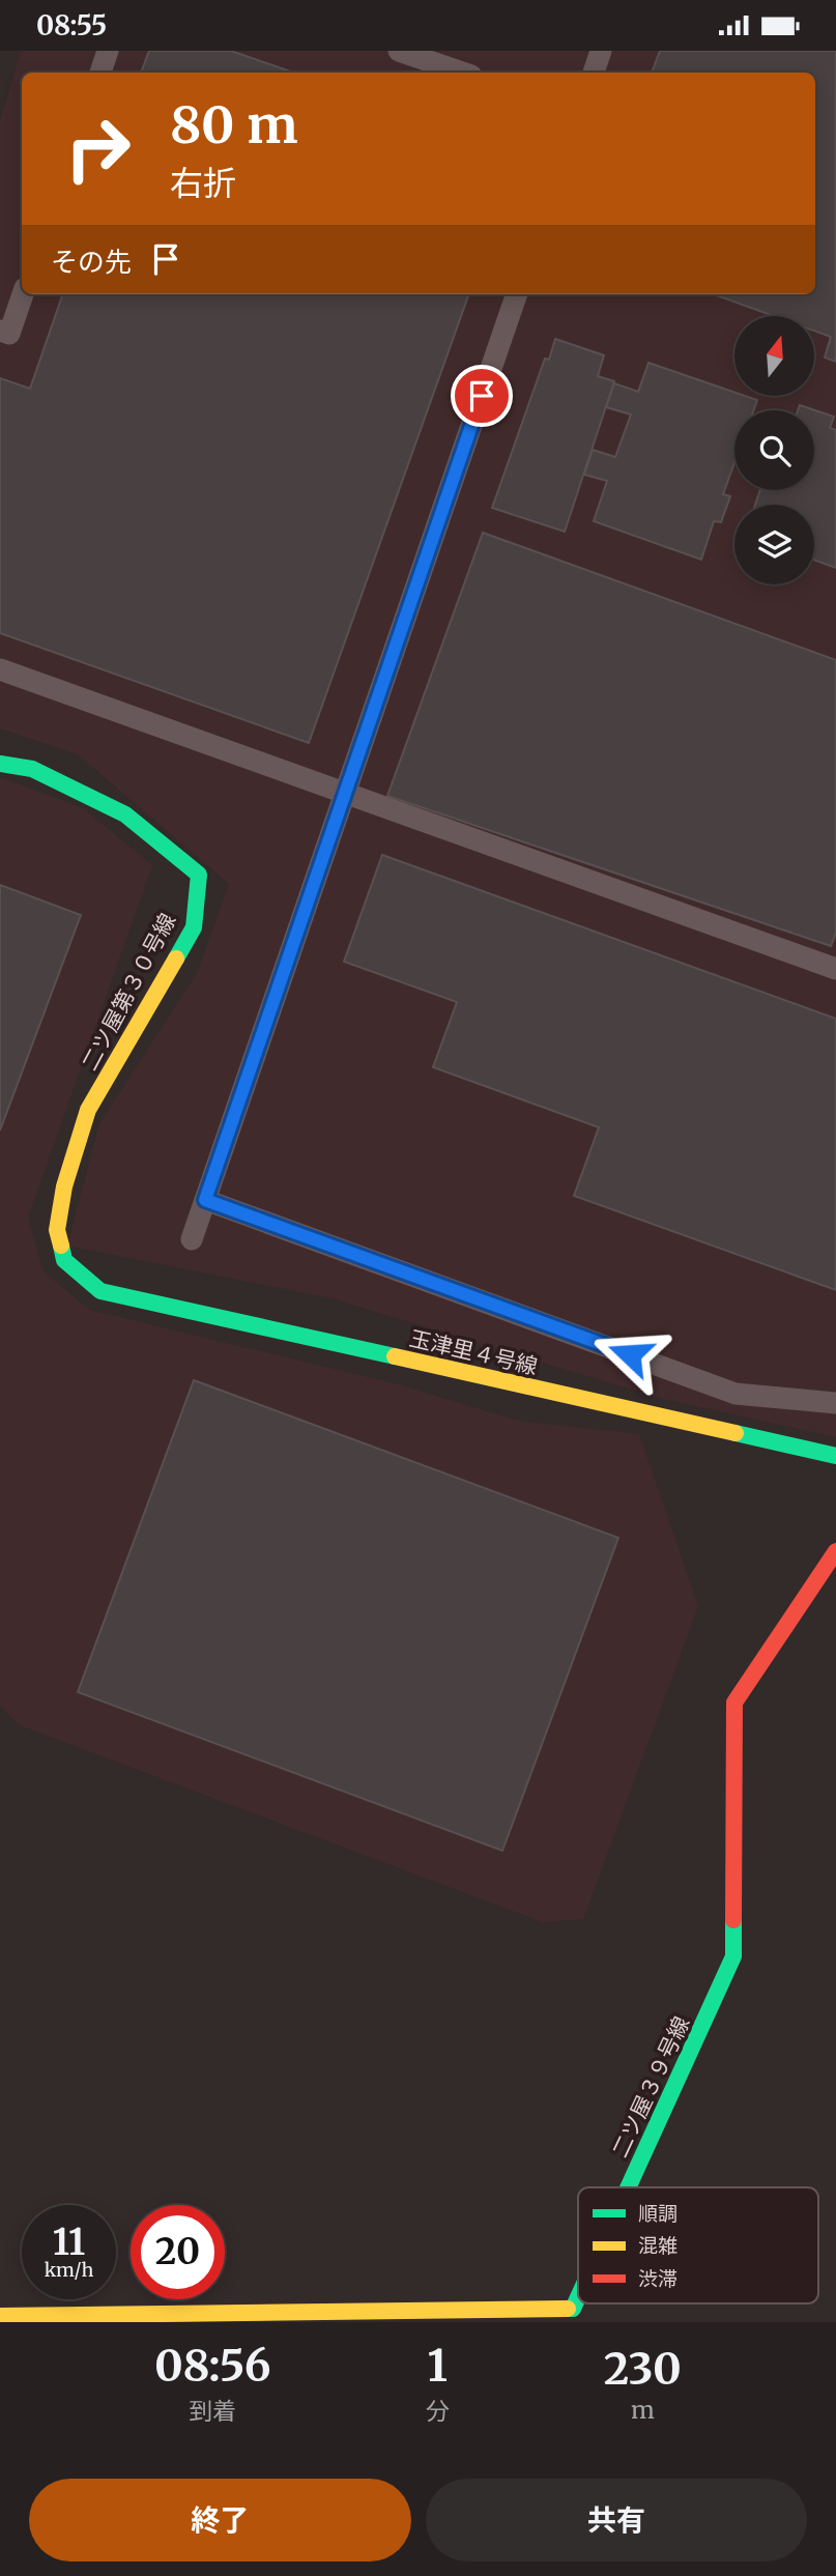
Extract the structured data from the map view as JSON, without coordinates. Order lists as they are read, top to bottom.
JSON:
{
  "streets": {
    "street": ["二ツ屋第３０号線", "玉津里４号線", "二ツ屋３９号線"]
  },
  "crossings": [
    ["二ツ屋第３０号線", "玉津里４号線"]
  ],
  "legend": ["順調", "混雑", "渋滞"],
  "north": "top",
  "page": {
    "status": "08:55",
    "turn": ["80 m", "右折"],
    "then": "その先",
    "speed": "11 km/h",
    "limit": "20",
    "eta": [
      "08:56",
      "到着",
      "1",
      "分",
      "230",
      "m"
    ],
    "buttons": ["終了", "共有"]
  }
}
